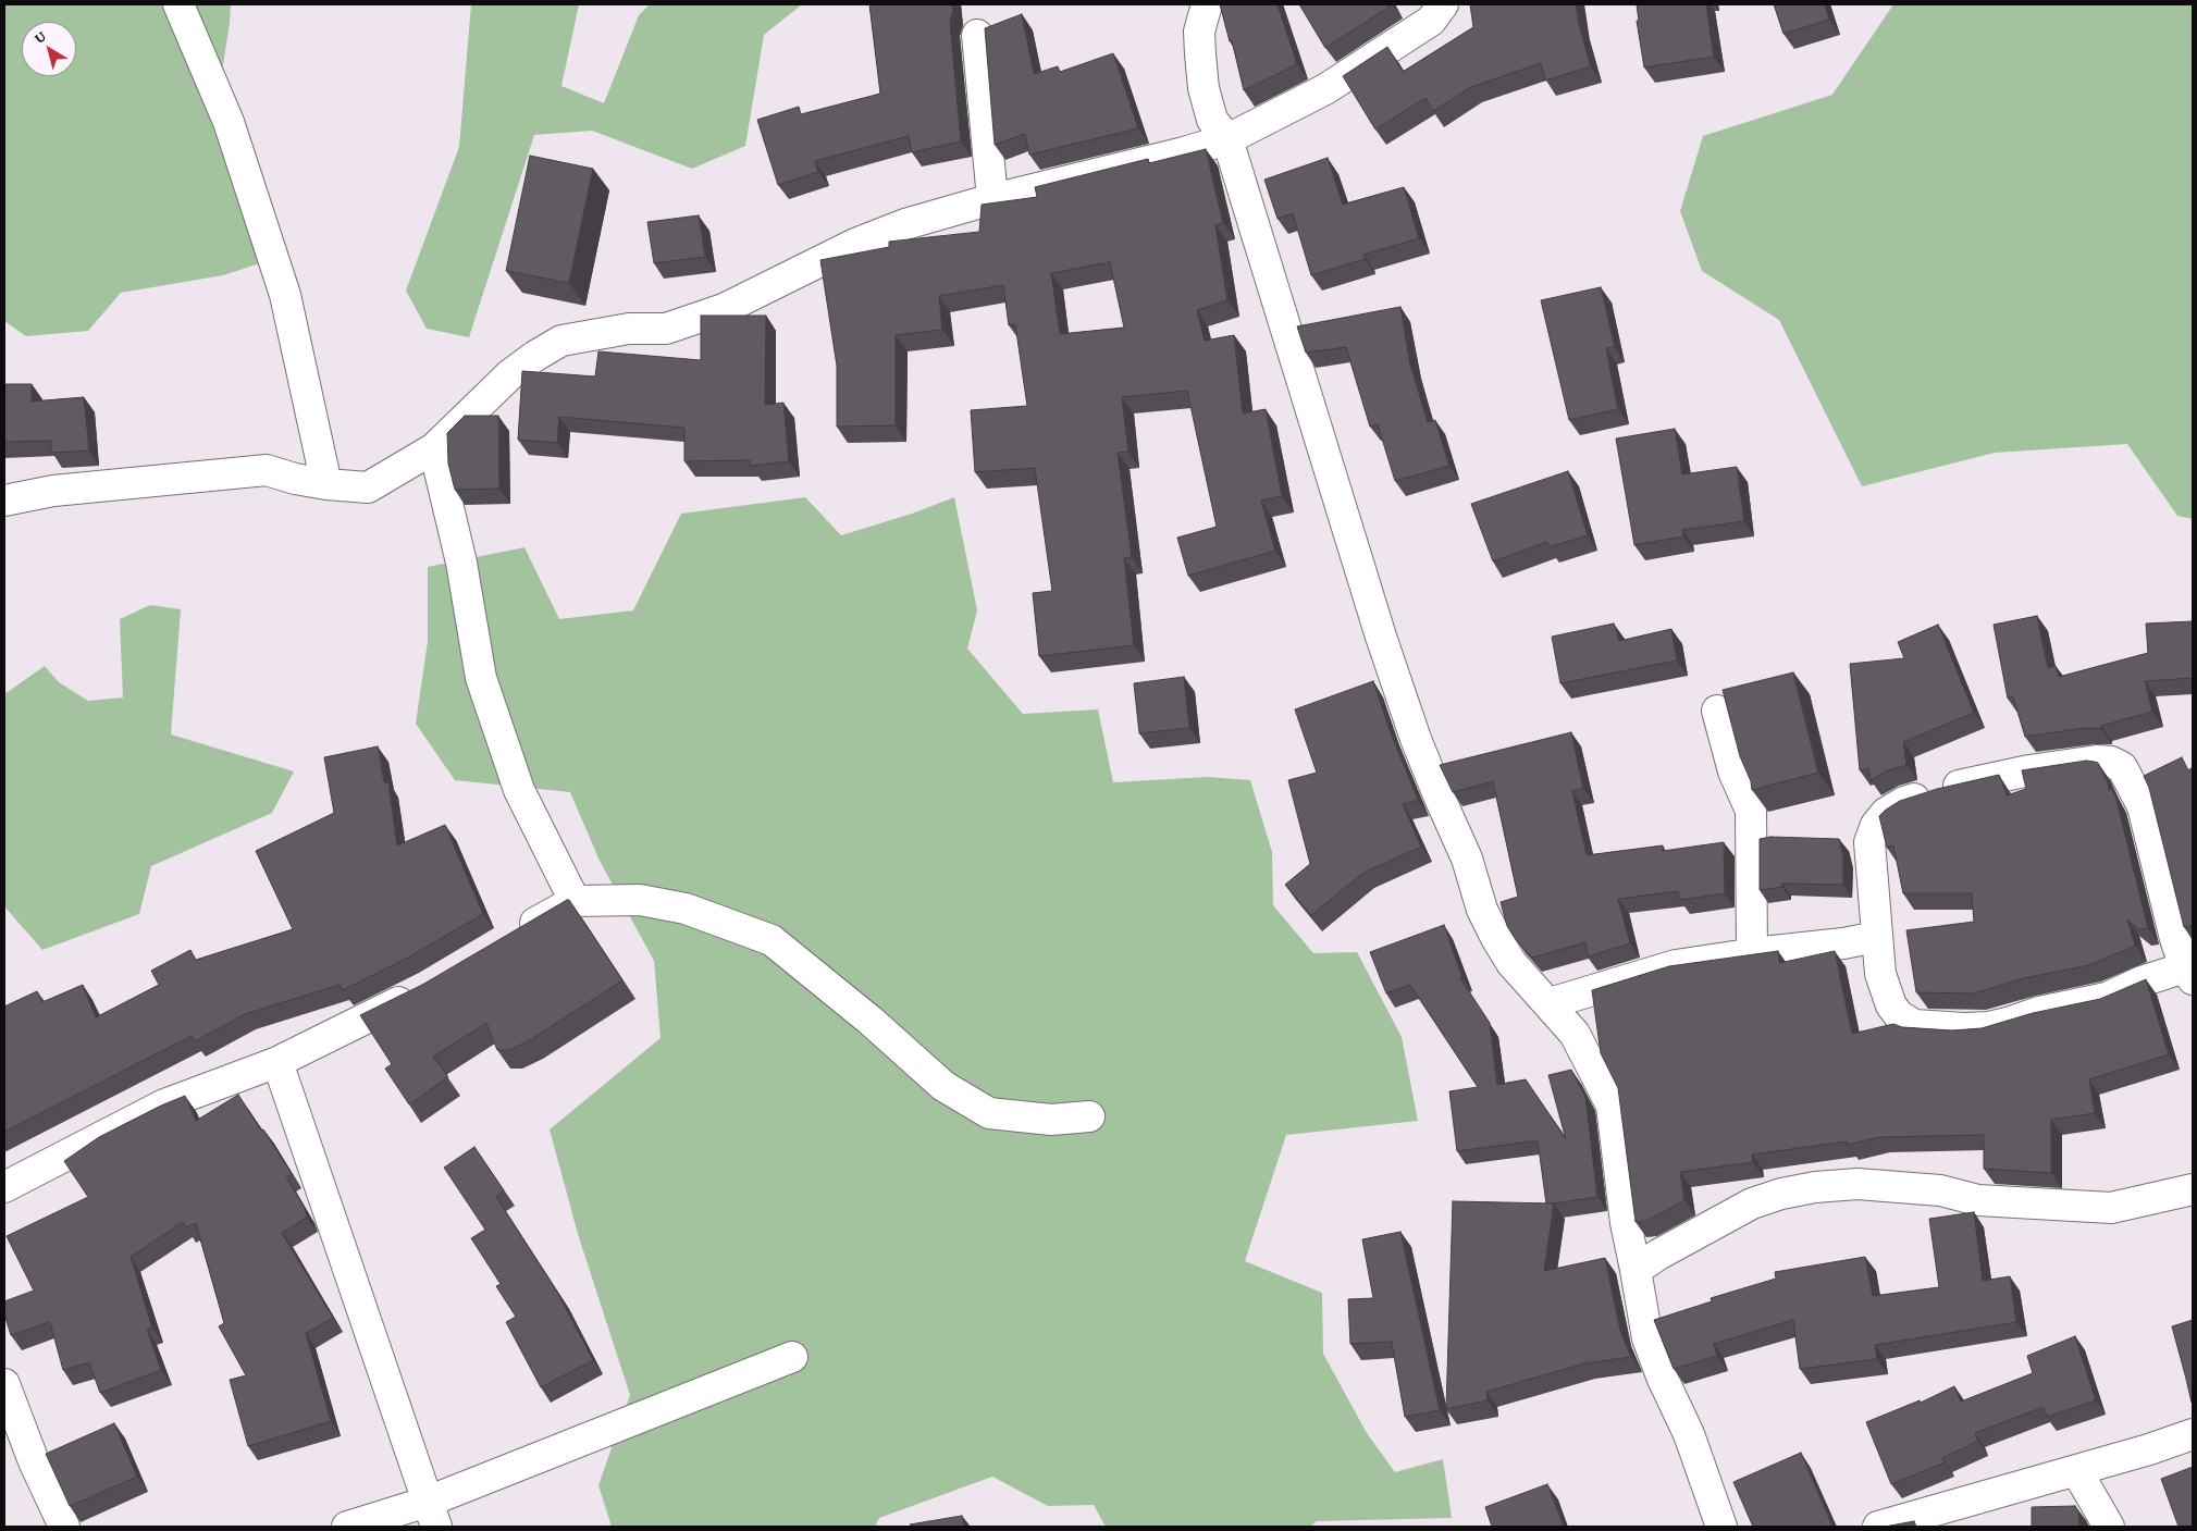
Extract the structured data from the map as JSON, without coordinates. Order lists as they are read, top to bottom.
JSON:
{
  "north": "top left"
}
